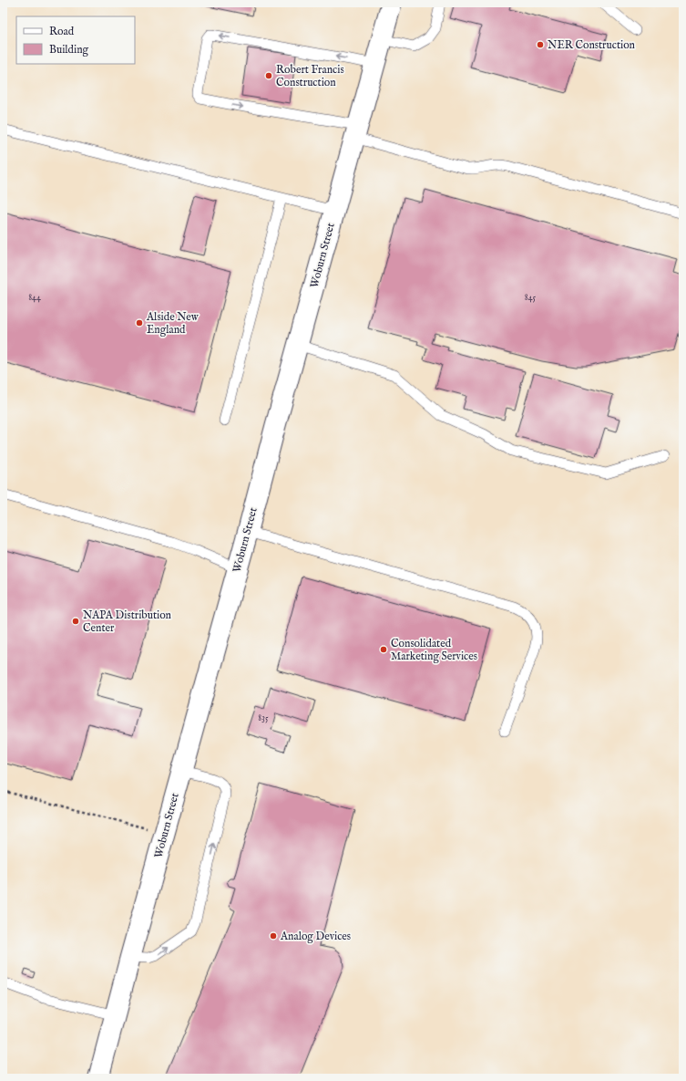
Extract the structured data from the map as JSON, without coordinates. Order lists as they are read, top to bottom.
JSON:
{
  "streets": {
    "street": ["Woburn Street"]
  },
  "places": [
    "NER Construction",
    "Robert Francis Construction",
    "Alside New England",
    "NAPA Distribution Center",
    "Consolidated Marketing Services",
    "Analog Devices"
  ],
  "house_numbers": ["844", "845", "835"],
  "legend": ["Road", "Building"]
}
